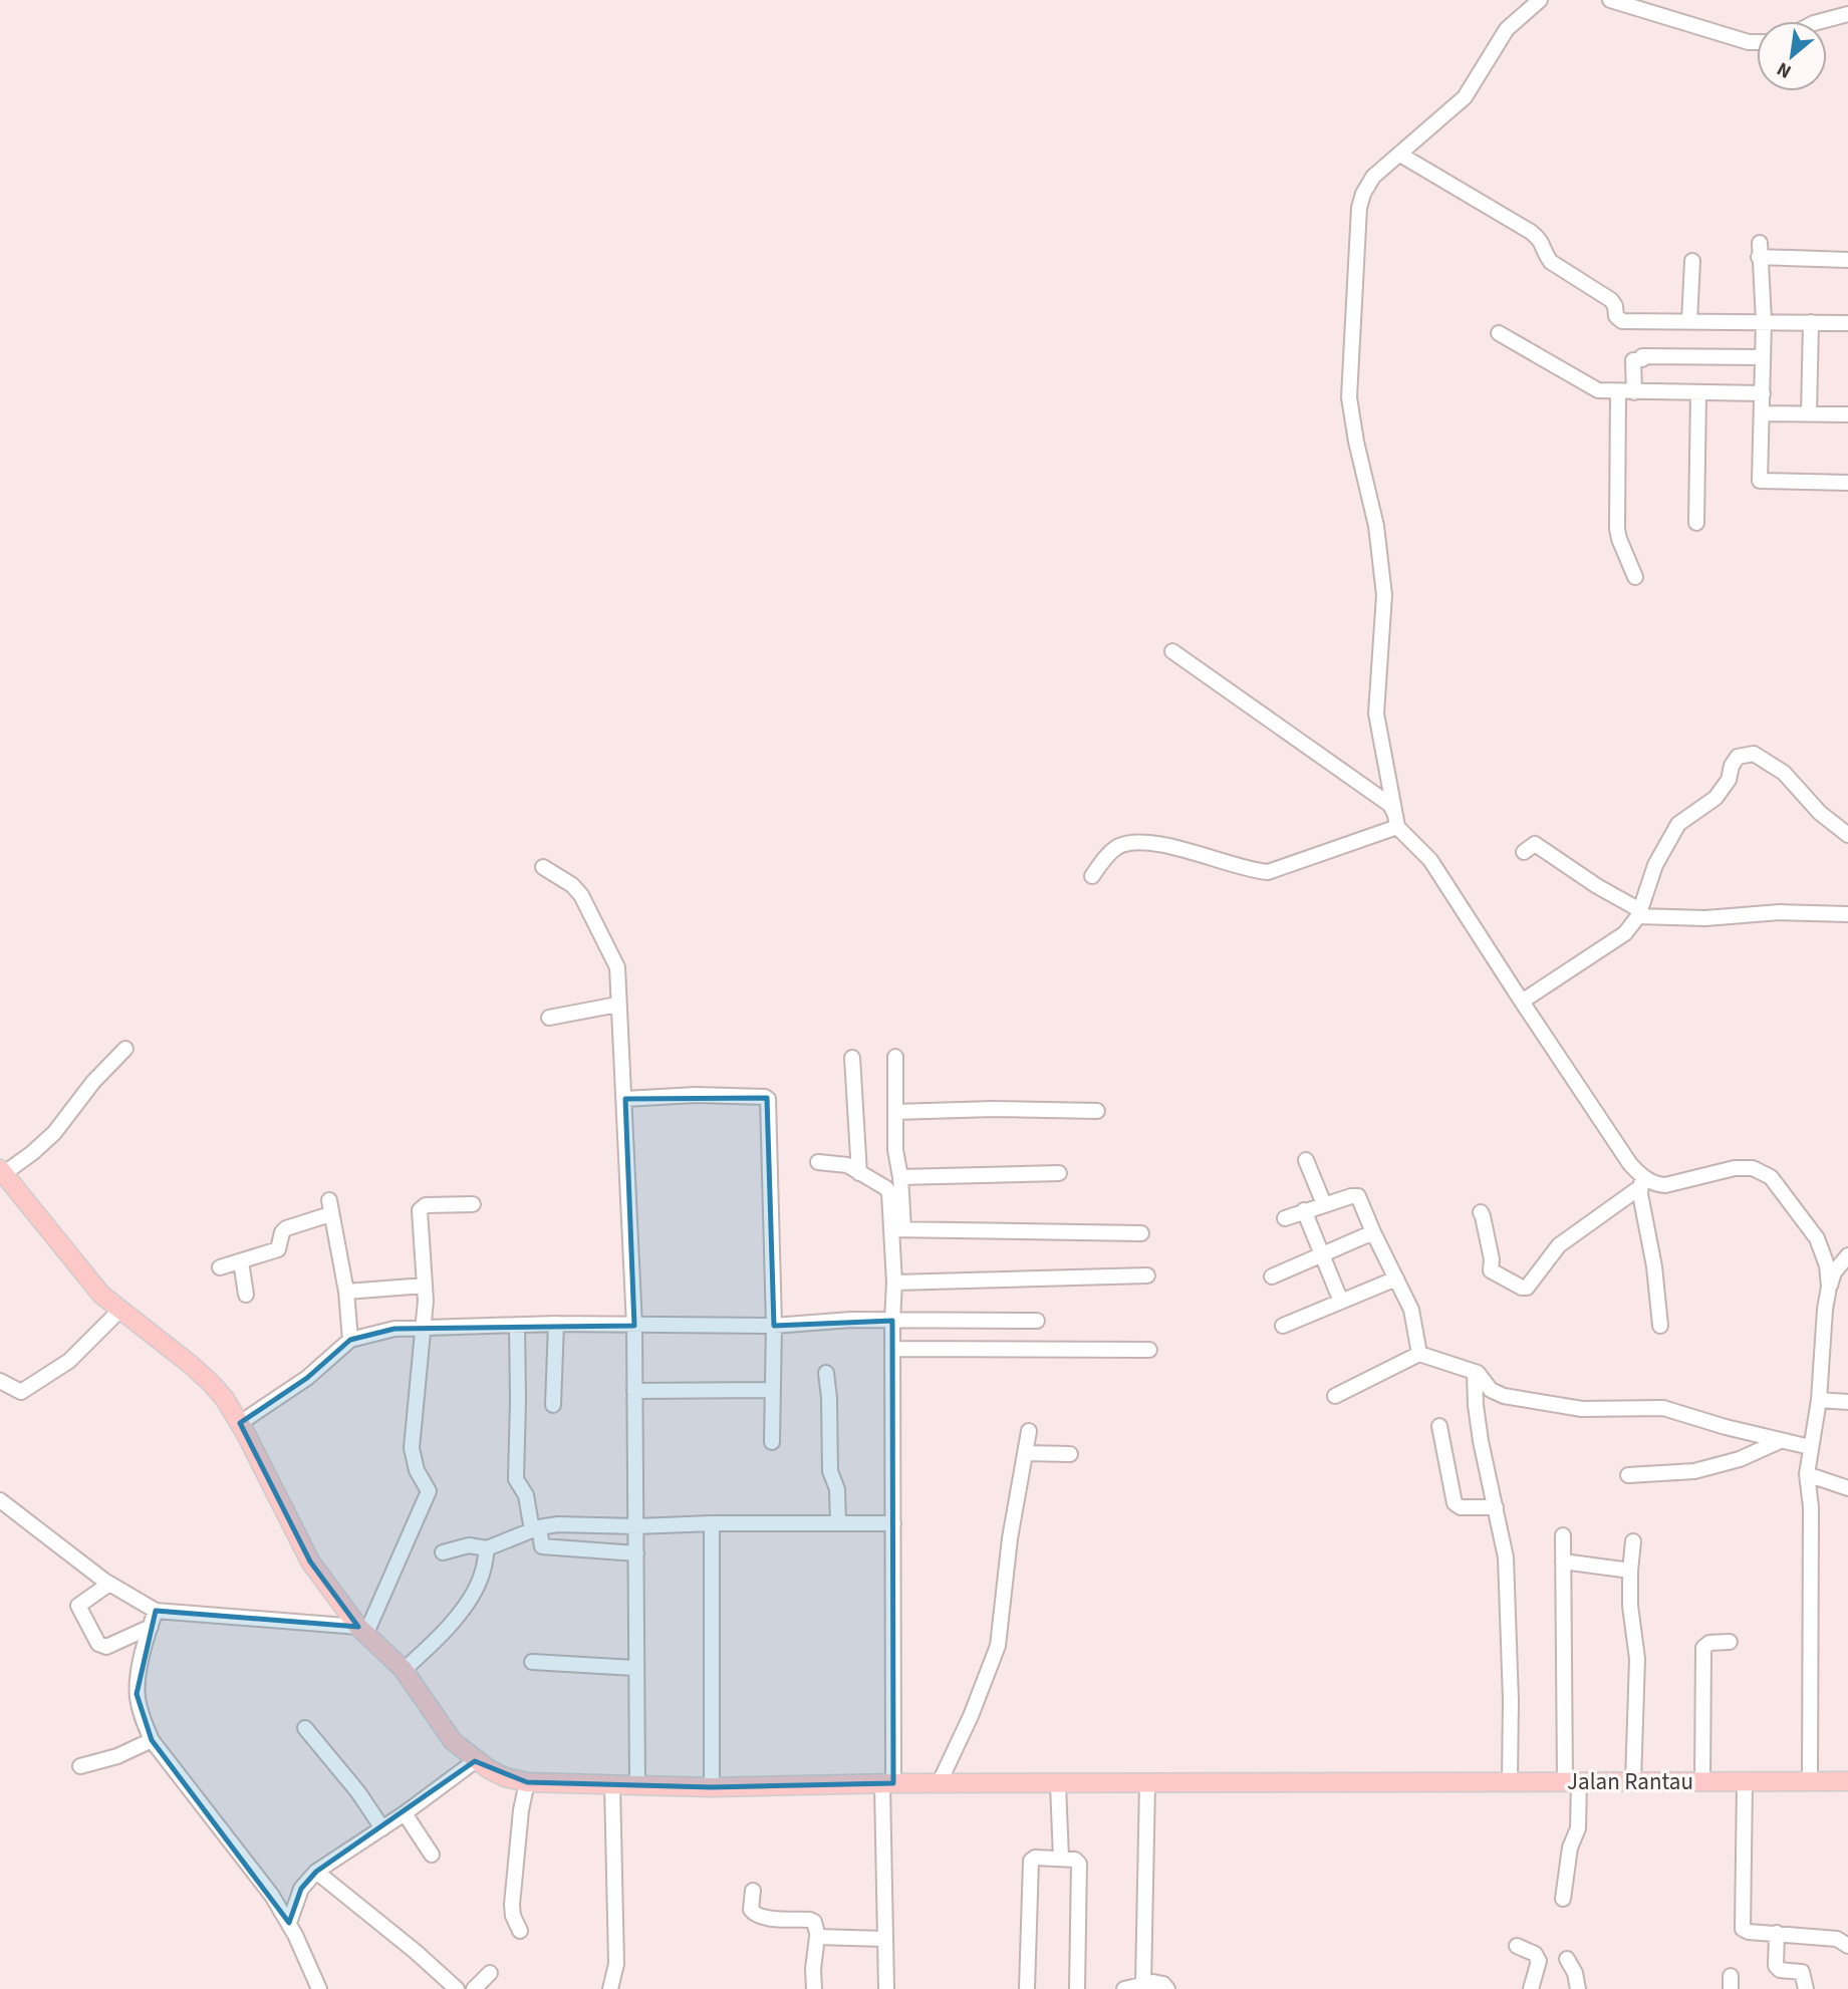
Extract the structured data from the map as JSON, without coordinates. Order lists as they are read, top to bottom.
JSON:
{
  "streets": {
    "main road": ["Jalan Rantau"]
  },
  "north": "bottom left"
}
